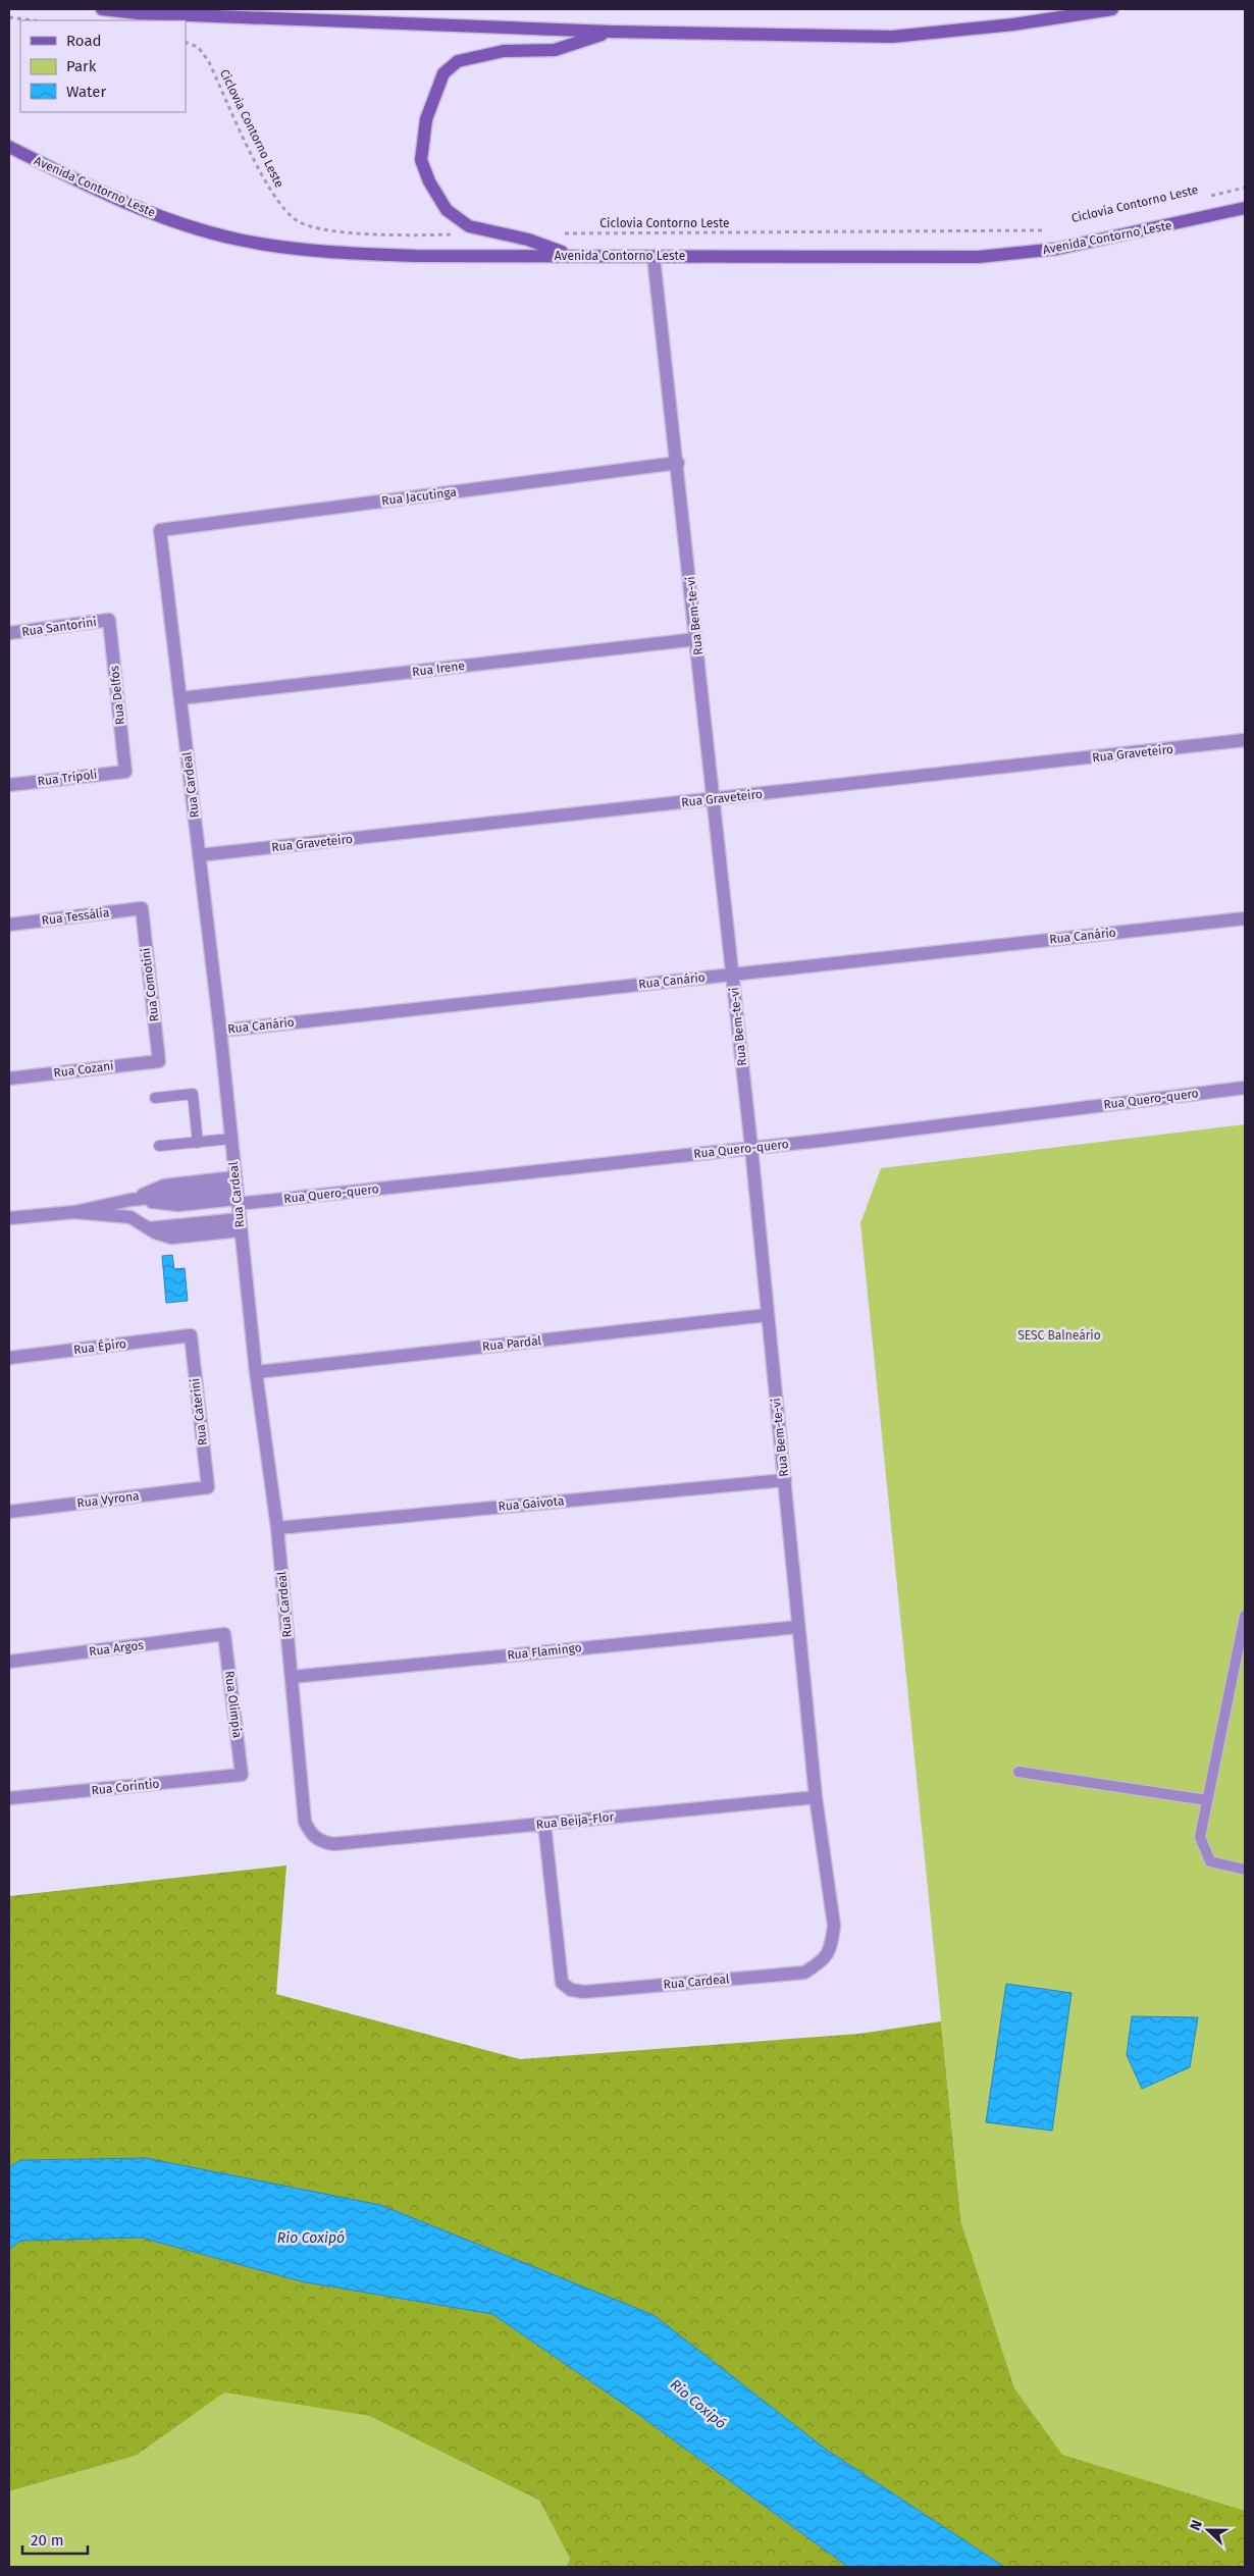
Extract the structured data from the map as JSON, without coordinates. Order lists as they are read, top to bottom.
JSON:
{
  "streets": {
    "street": [
      "Avenida Contorno Leste",
      "Rua Jacutinga",
      "Rua Bem-te-vi",
      "Rua Santorini",
      "Rua Irene",
      "Rua Delfos",
      "Rua Graveteiro",
      "Rua Trípoli",
      "Rua Cardeal",
      "Rua Tessália",
      "Rua Canário",
      "Rua Comotini",
      "Rua Cozani",
      "Rua Quero-quero",
      "Rua Pardal",
      "Rua Épiro",
      "Rua Caterini",
      "Rua Vyrona",
      "Rua Gaivota",
      "Rua Argos",
      "Rua Flamingo",
      "Rua Olimpia",
      "Rua Corintio",
      "Rua Beija-Flor"
    ],
    "path": ["Ciclovia Contorno Leste"]
  },
  "crossings": [
    ["Avenida Contorno Leste", "Rua Bem-te-vi"],
    ["Rua Jacutinga", "Rua Bem-te-vi"],
    ["Rua Jacutinga", "Rua Cardeal"],
    ["Rua Bem-te-vi", "Rua Irene"],
    ["Rua Bem-te-vi", "Rua Graveteiro"],
    ["Rua Bem-te-vi", "Rua Cardeal"],
    ["Rua Bem-te-vi", "Rua Canário"],
    ["Rua Bem-te-vi", "Rua Quero-quero"],
    ["Rua Bem-te-vi", "Rua Pardal"],
    ["Rua Bem-te-vi", "Rua Gaivota"],
    ["Rua Bem-te-vi", "Rua Flamingo"],
    ["Rua Bem-te-vi", "Rua Beija-Flor"],
    ["Rua Santorini", "Rua Delfos"],
    ["Rua Irene", "Rua Cardeal"],
    ["Rua Delfos", "Rua Trípoli"],
    ["Rua Graveteiro", "Rua Cardeal"],
    ["Rua Cardeal", "Rua Canário"],
    ["Rua Cardeal", "Rua Quero-quero"],
    ["Rua Cardeal", "Rua Pardal"],
    ["Rua Cardeal", "Rua Gaivota"],
    ["Rua Cardeal", "Rua Flamingo"],
    ["Rua Cardeal", "Rua Beija-Flor"],
    ["Rua Tessália", "Rua Comotini"],
    ["Rua Comotini", "Rua Cozani"],
    ["Rua Épiro", "Rua Caterini"],
    ["Rua Caterini", "Rua Vyrona"],
    ["Rua Argos", "Rua Olimpia"],
    ["Rua Olimpia", "Rua Corintio"]
  ],
  "water": ["Rio Coxipó"],
  "parks": ["SESC Balneário"],
  "legend": ["Road", "Park", "Water"],
  "scale_bar": "20 m",
  "north": "left"
}
